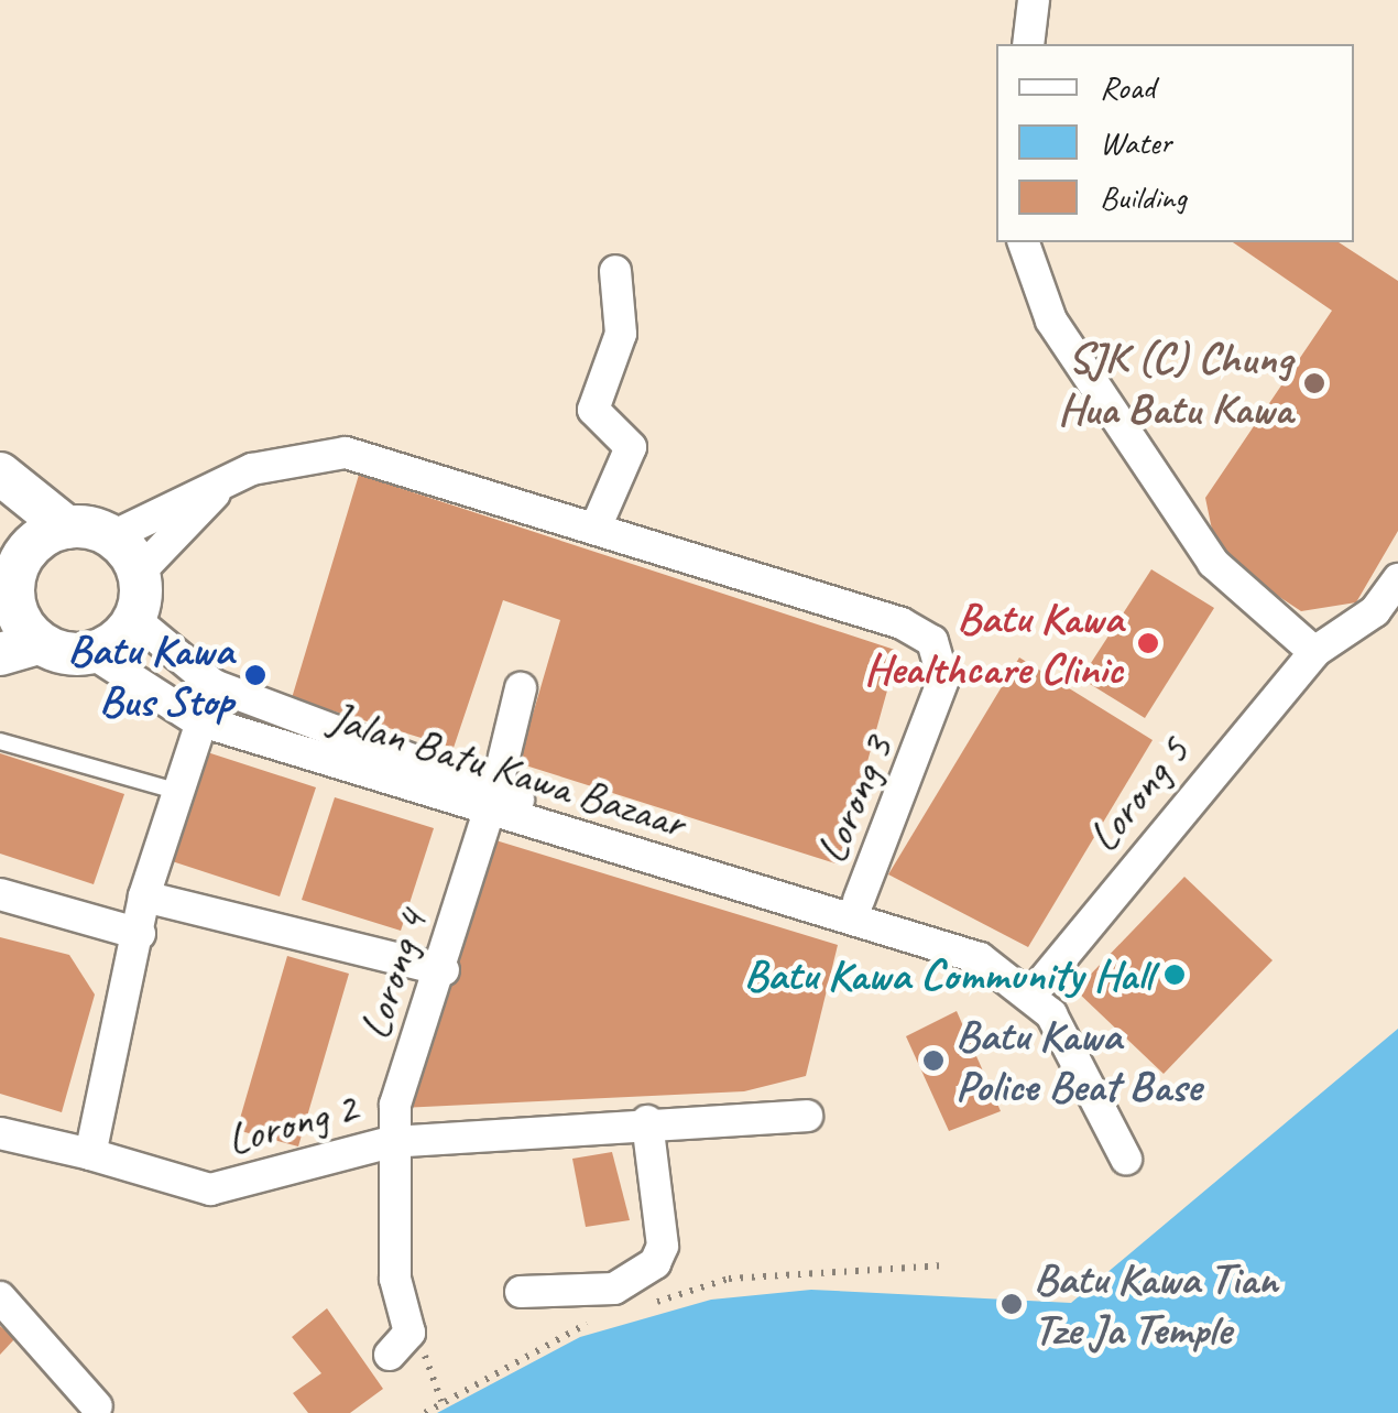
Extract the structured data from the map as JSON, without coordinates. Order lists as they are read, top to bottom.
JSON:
{
  "streets": {
    "street": [
      "Jalan Batu Kawa Bazaar",
      "Lorong 5",
      "Lorong 3",
      "Lorong 4",
      "Lorong 2"
    ]
  },
  "crossings": [
    ["Jalan Batu Kawa Bazaar", "Lorong 5"],
    ["Jalan Batu Kawa Bazaar", "Lorong 3"],
    ["Jalan Batu Kawa Bazaar", "Lorong 4"],
    ["Lorong 4", "Lorong 2"]
  ],
  "places": [
    "SJK (C) Chung Hua Batu Kawa",
    "Batu Kawa Healthcare Clinic",
    "Batu Kawa Bus Stop",
    "Batu Kawa Community Hall",
    "Batu Kawa Police Beat Base",
    "Batu Kawa Tian Tze Ja Temple"
  ],
  "legend": ["Road", "Water", "Building"]
}
